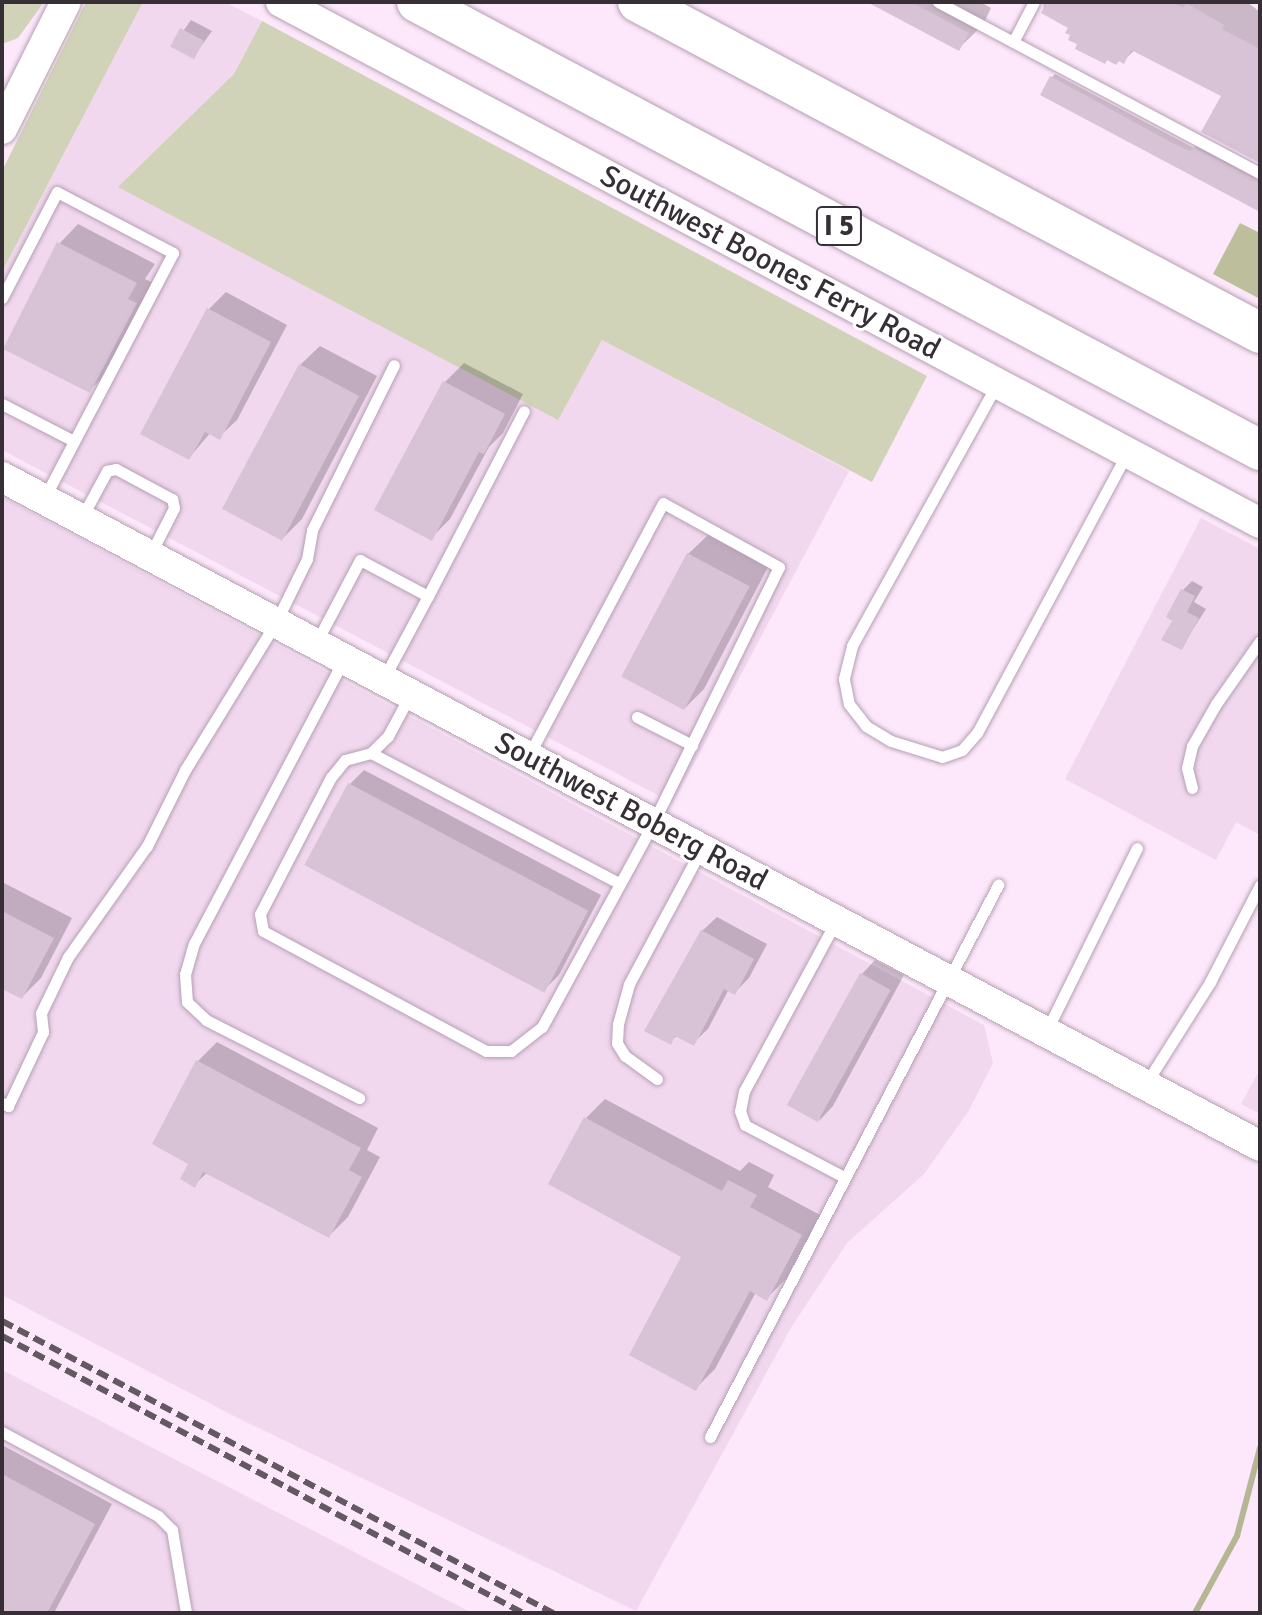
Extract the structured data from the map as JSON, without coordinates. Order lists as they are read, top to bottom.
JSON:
{
  "streets": {
    "highway": ["I 5"],
    "street": ["Southwest Boones Ferry Road", "Southwest Boberg Road"]
  }
}
